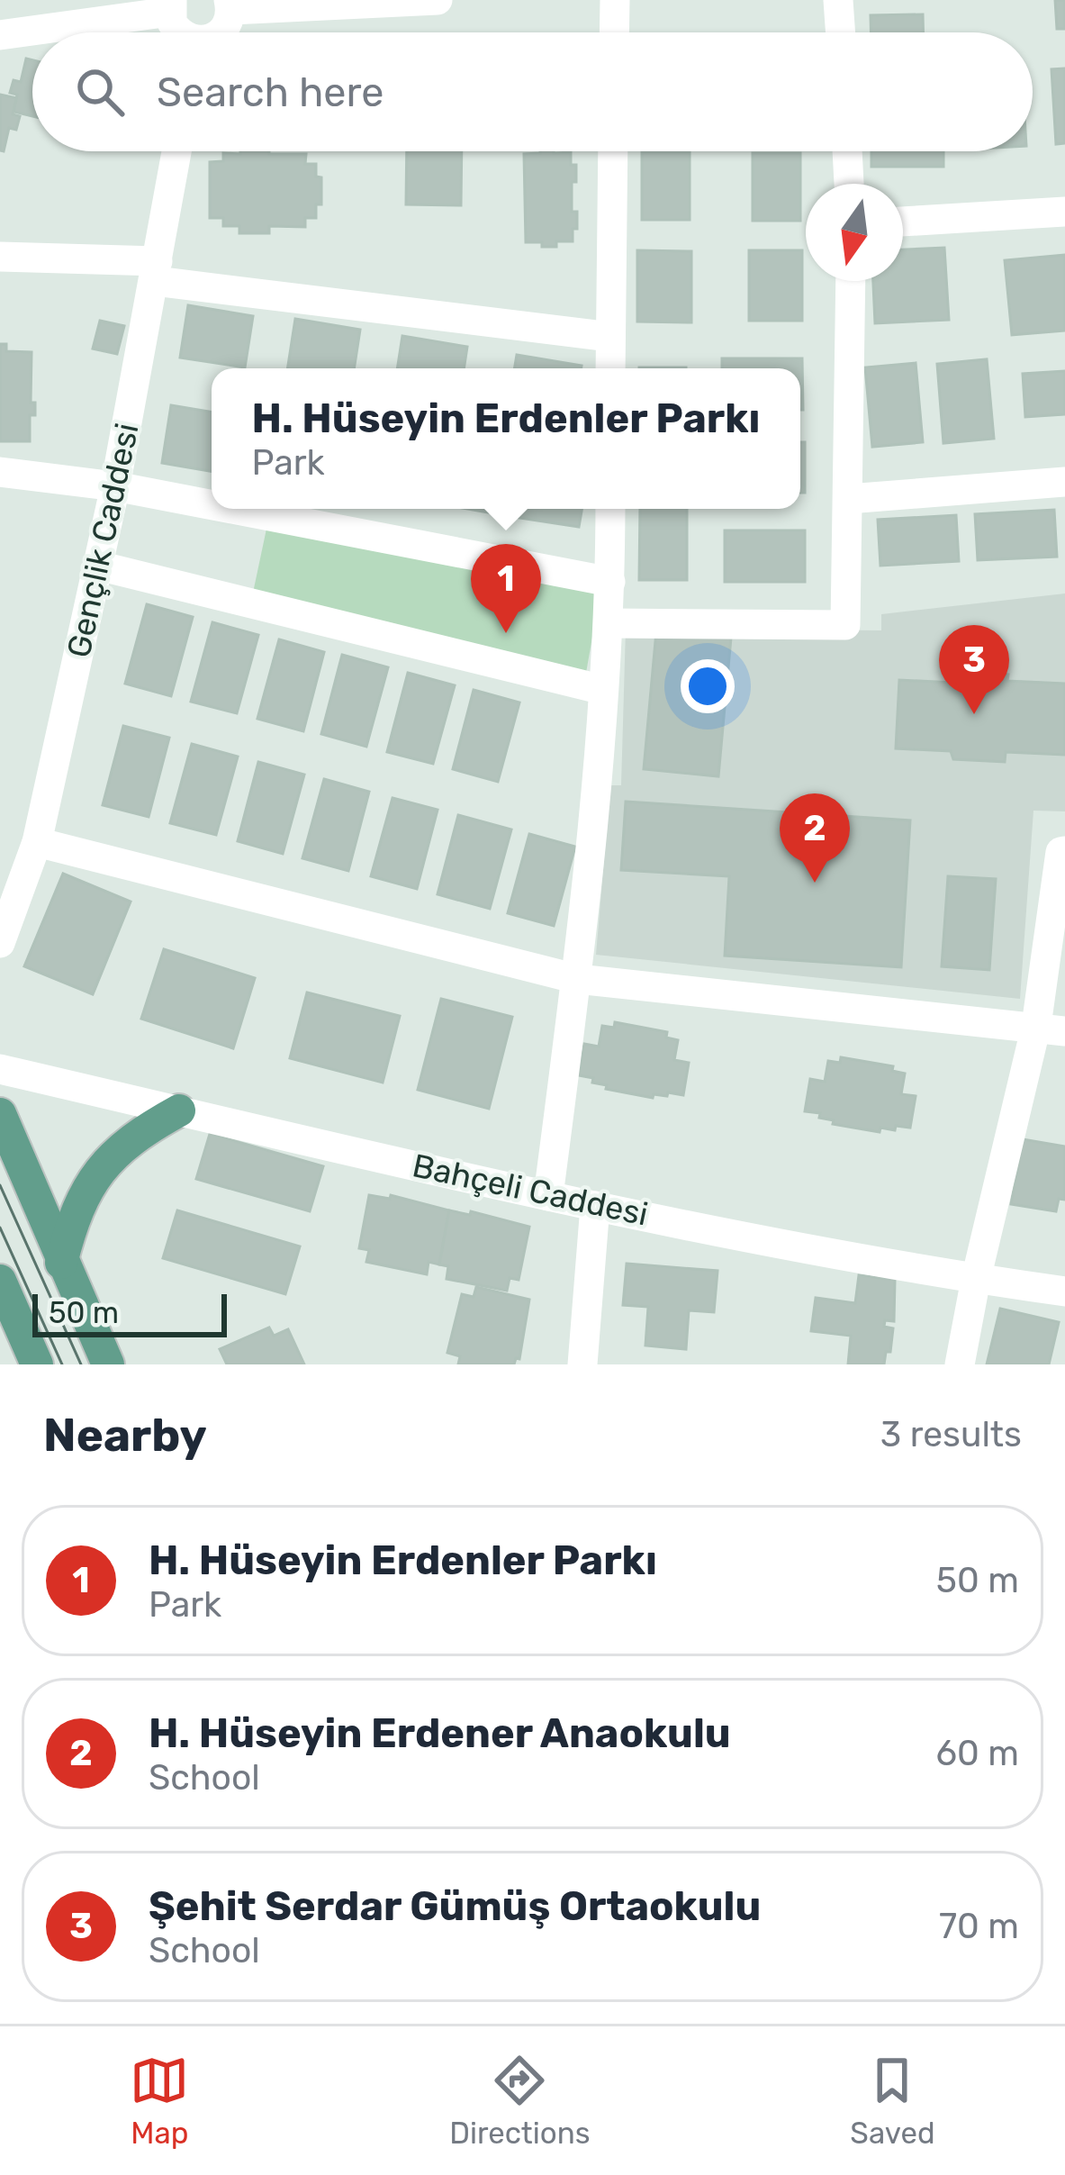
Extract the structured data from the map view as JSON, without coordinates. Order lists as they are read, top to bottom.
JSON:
{
  "streets": {
    "street": ["Gençlik Caddesi", "Bahçeli Caddesi"]
  },
  "scale_bar": "50 m",
  "north": "bottom",
  "page": {
    "search": "Search here",
    "popup": ["H. Hüseyin Erdenler Parkı", "Park"],
    "pins": ["1", "3", "2"],
    "scale": "50 m",
    "heading": ["Nearby", "3 results"],
    "list": [
      {
        "mark": "1",
        "name": "H. Hüseyin Erdenler Parkı",
        "note": "Park",
        "value": "50 m"
      },
      {
        "mark": "2",
        "name": "H. Hüseyin Erdener Anaokulu",
        "note": "School",
        "value": "60 m"
      },
      {
        "mark": "3",
        "name": "Şehit Serdar Gümüş Ortaokulu",
        "note": "School",
        "value": "70 m"
      }
    ],
    "nav": ["Map", "Directions", "Saved"]
  }
}
